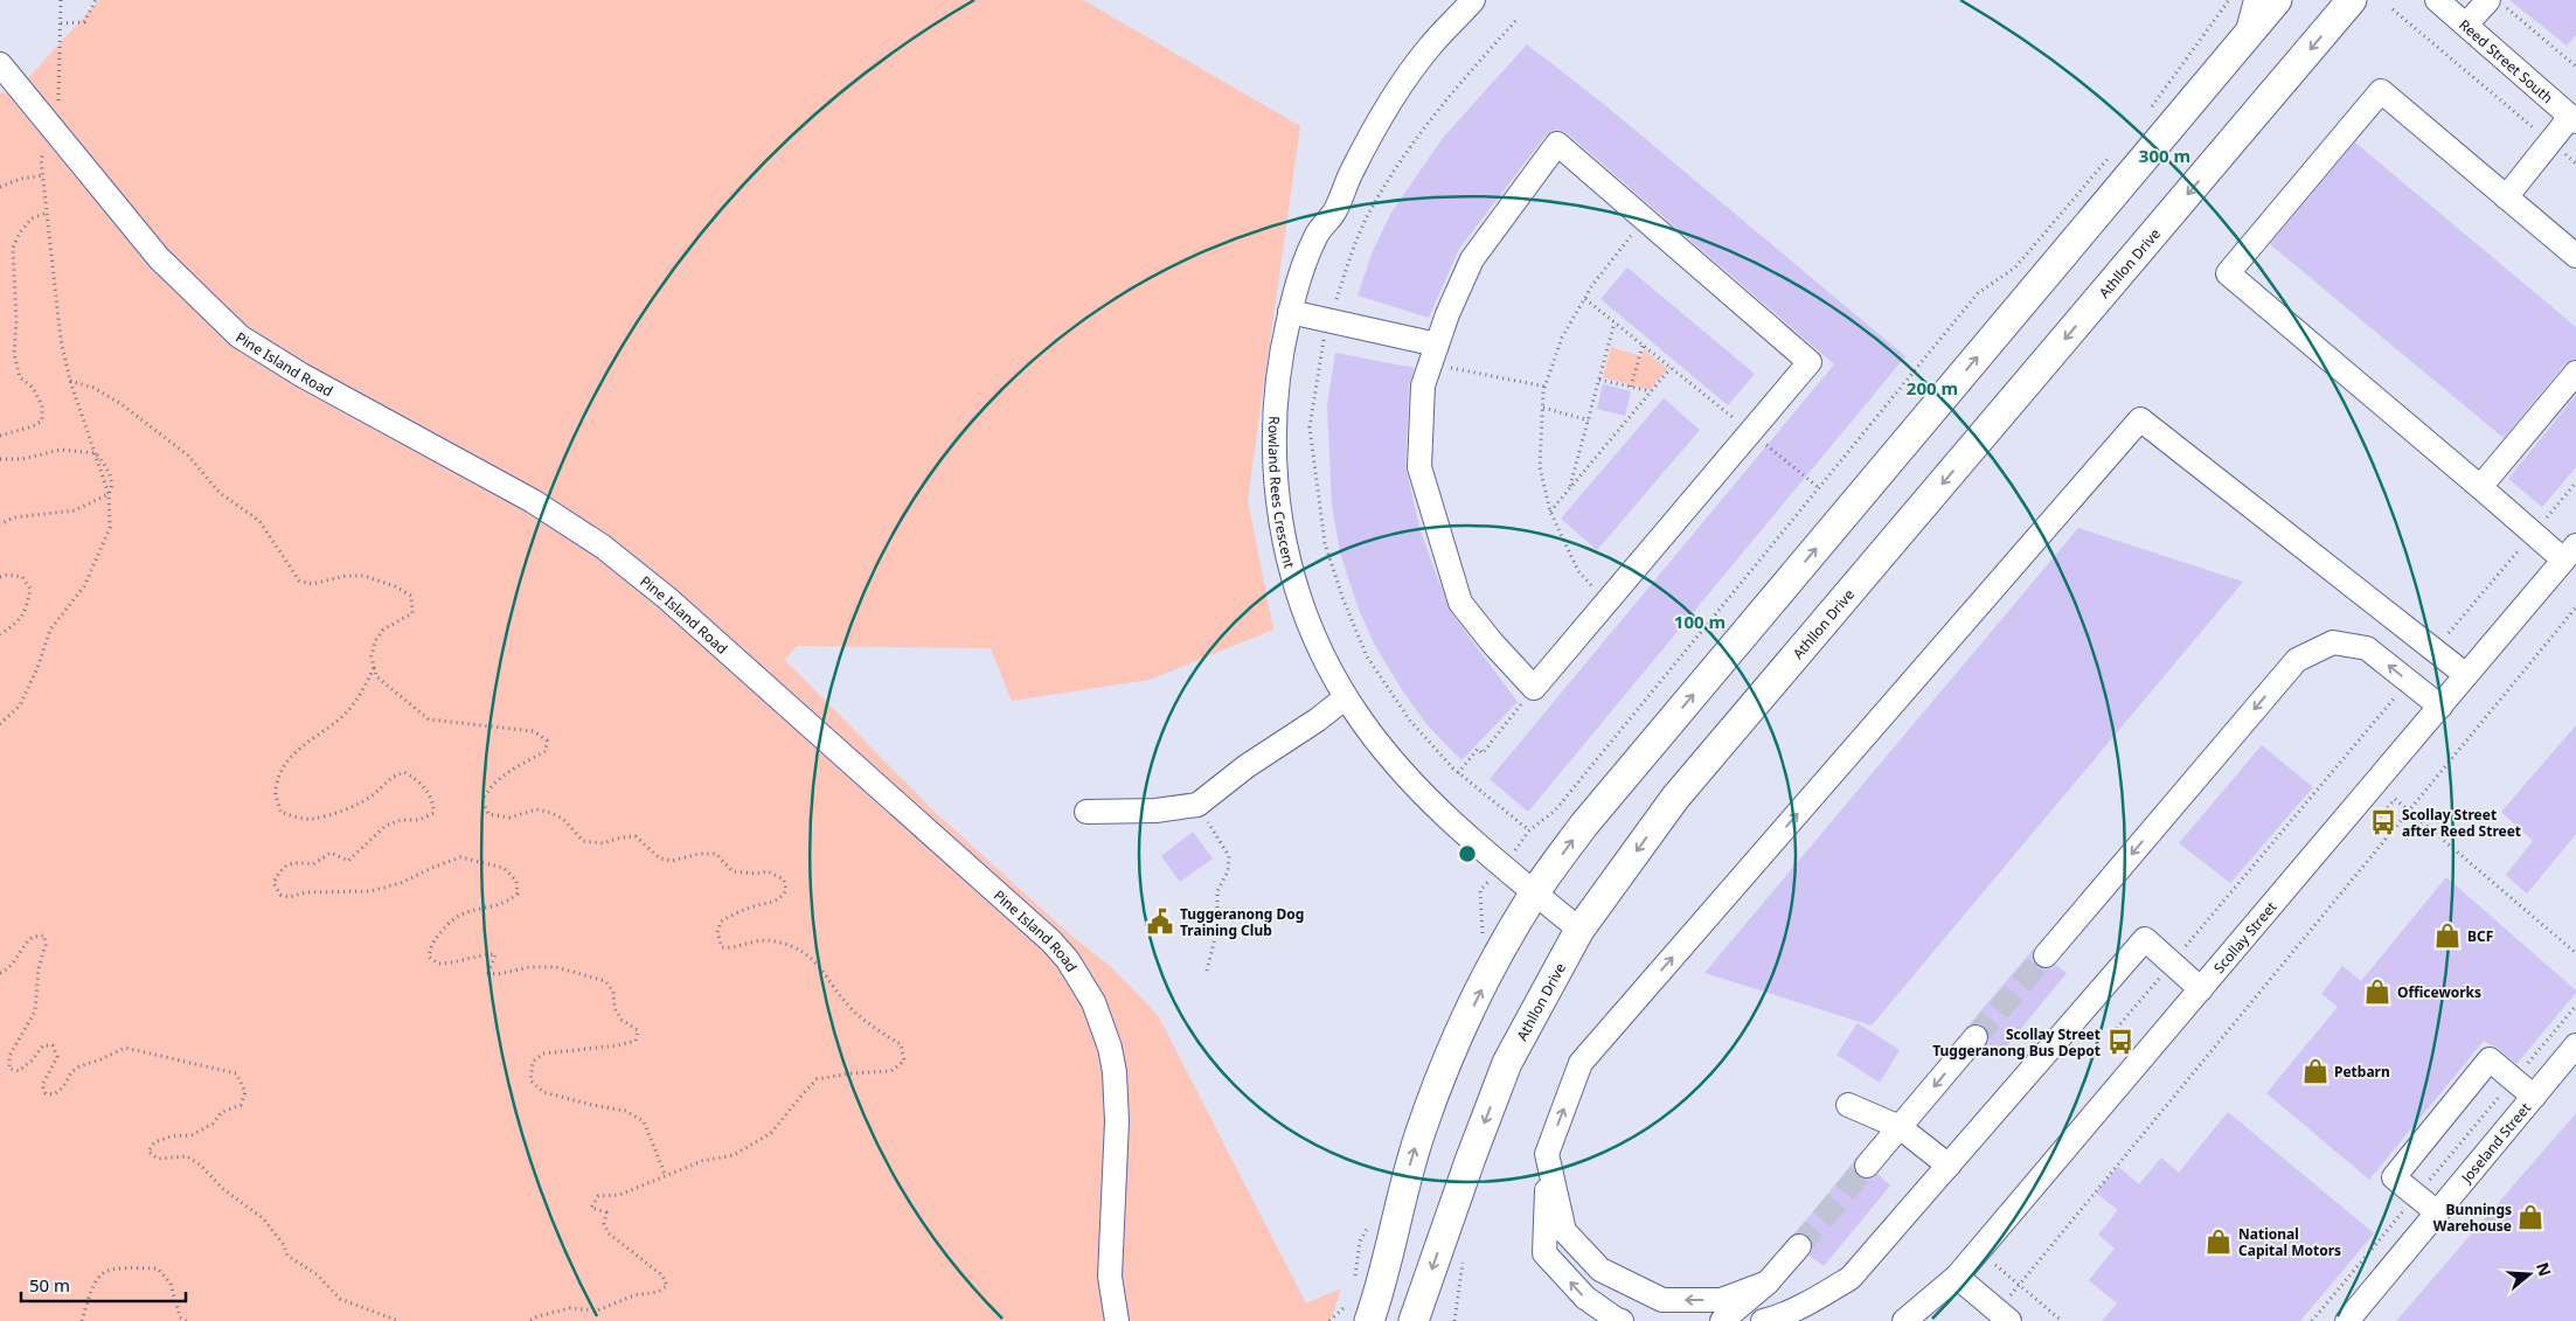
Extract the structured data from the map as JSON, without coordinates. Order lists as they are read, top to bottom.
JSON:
{
  "streets": {
    "main road": ["Athllon Drive"],
    "street": [
      "Reed Street South",
      "Pine Island Road",
      "Rowland Rees Crescent",
      "Scollay Street",
      "Joseland Street"
    ]
  },
  "crossings": [
    ["Athllon Drive", "Rowland Rees Crescent"]
  ],
  "places": {
    "bus stop": ["Scollay Street after Reed Street", "Scollay Street Tuggeranong Bus Depot"],
    "public building": ["Tuggeranong Dog Training Club"],
    "shop": [
      "BCF",
      "Officeworks",
      "Petbarn",
      "Bunnings Warehouse",
      "National Capital Motors"
    ]
  },
  "scale_bar": "50 m",
  "north": "right",
  "rings": ["300 m", "200 m", "100 m"]
}
